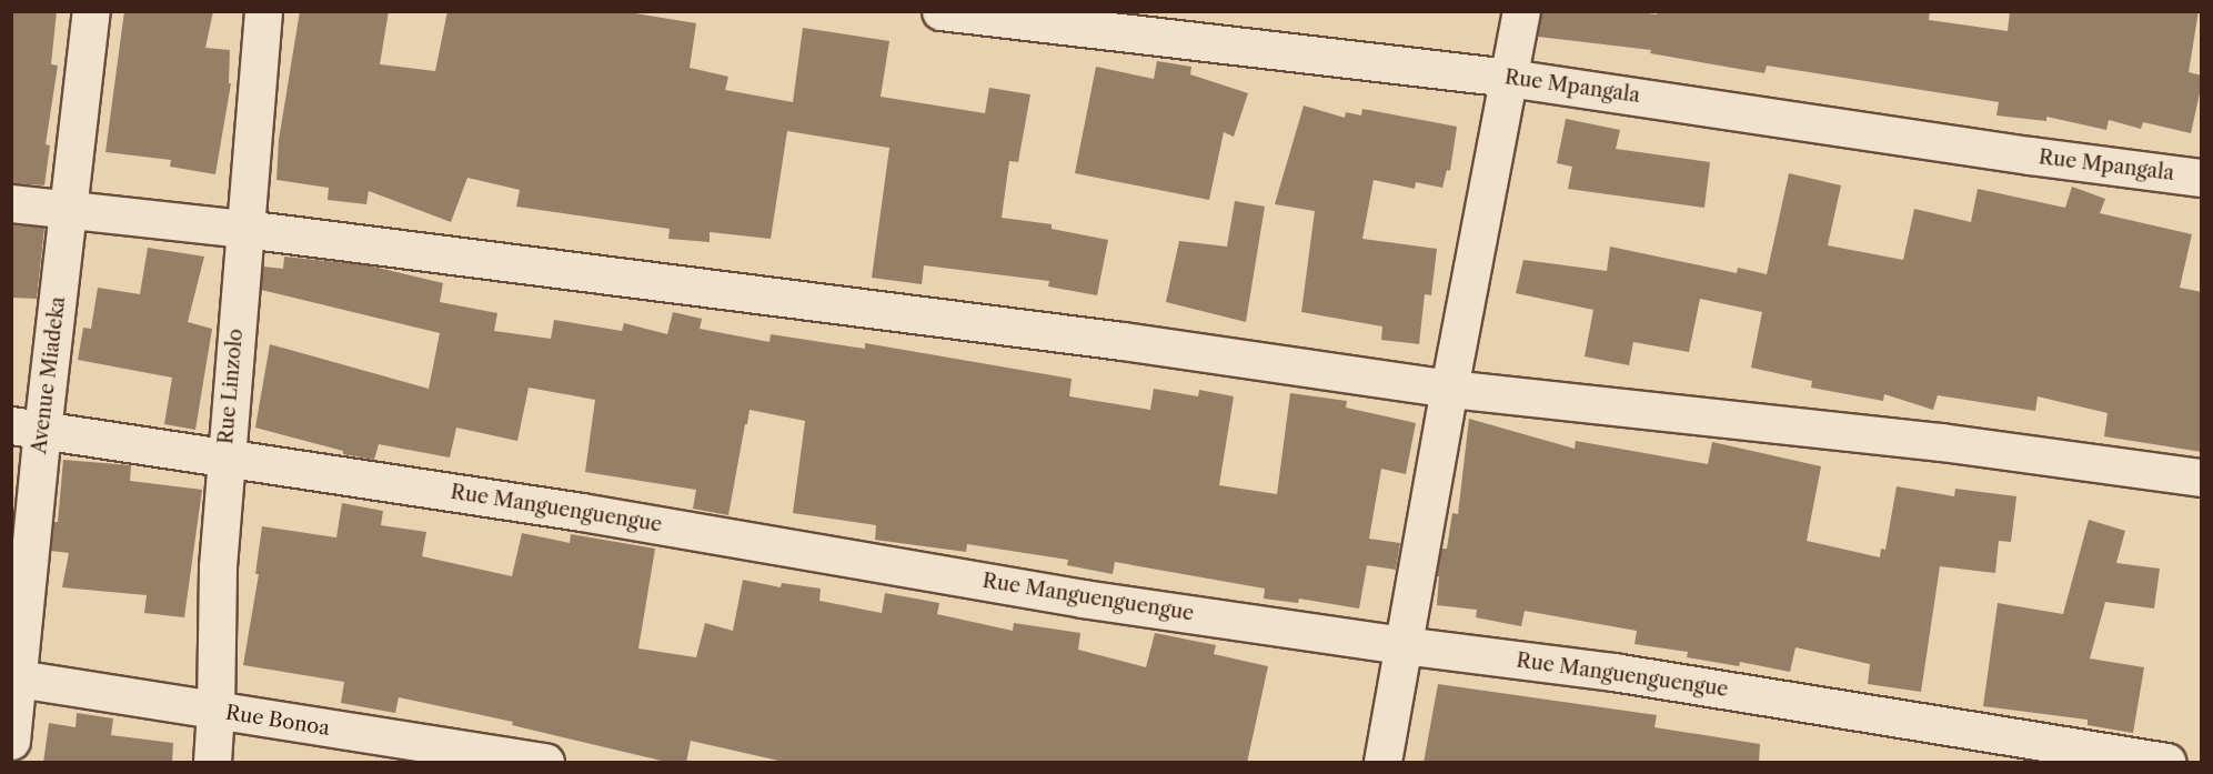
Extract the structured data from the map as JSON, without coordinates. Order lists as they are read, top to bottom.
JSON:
{
  "streets": {
    "street": [
      "Rue Mpangala",
      "Avenue Miadeka",
      "Rue Linzolo",
      "Rue Manguenguengue",
      "Rue Bonoa"
    ]
  },
  "crossings": [
    ["Avenue Miadeka", "Rue Manguenguengue"],
    ["Avenue Miadeka", "Rue Bonoa"],
    ["Rue Linzolo", "Rue Manguenguengue"],
    ["Rue Linzolo", "Rue Bonoa"]
  ]
}
